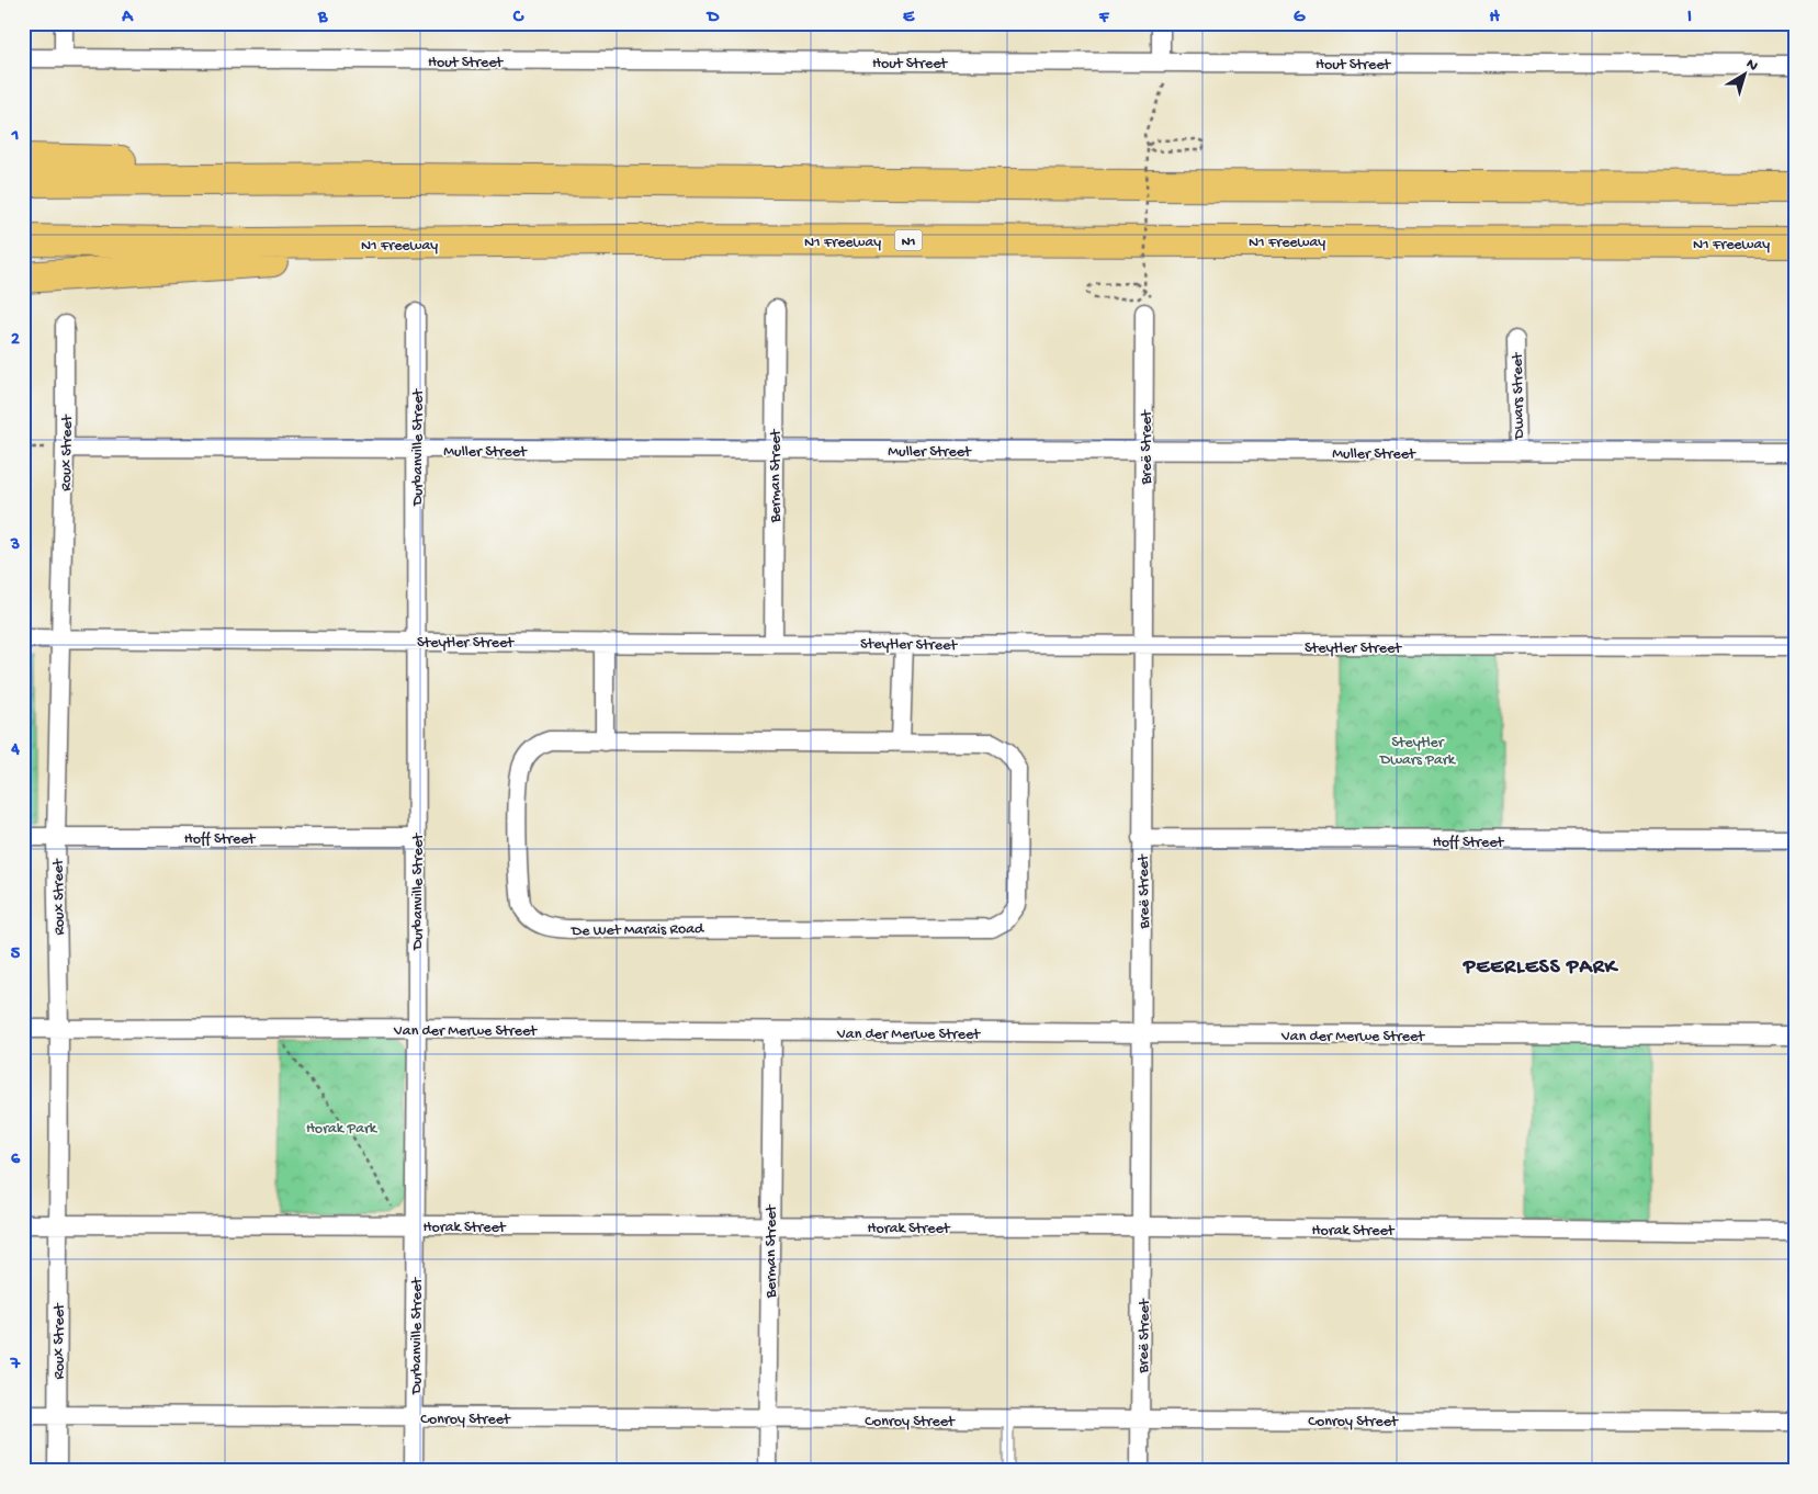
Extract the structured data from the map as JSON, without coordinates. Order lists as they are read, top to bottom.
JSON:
{
  "streets": {
    "highway": ["N1 Freeway", "N1"],
    "street": [
      "Hout Street",
      "Dwars Street",
      "Durbanville Street",
      "Breë Street",
      "Muller Street",
      "Roux Street",
      "Berman Street",
      "Steytler Street",
      "Hoff Street",
      "De Wet Marais Road",
      "Van der Merwe Street",
      "Horak Street",
      "Conroy Street"
    ]
  },
  "crossings": [
    ["Dwars Street", "Muller Street"],
    ["Durbanville Street", "Muller Street"],
    ["Durbanville Street", "Steytler Street"],
    ["Durbanville Street", "Hoff Street"],
    ["Durbanville Street", "Van der Merwe Street"],
    ["Durbanville Street", "Horak Street"],
    ["Durbanville Street", "Conroy Street"],
    ["Breë Street", "Muller Street"],
    ["Breë Street", "Steytler Street"],
    ["Breë Street", "Hoff Street"],
    ["Breë Street", "Van der Merwe Street"],
    ["Breë Street", "Horak Street"],
    ["Breë Street", "Conroy Street"],
    ["Muller Street", "Roux Street"],
    ["Muller Street", "Berman Street"],
    ["Roux Street", "Steytler Street"],
    ["Roux Street", "Hoff Street"],
    ["Roux Street", "Van der Merwe Street"],
    ["Roux Street", "Horak Street"],
    ["Roux Street", "Conroy Street"],
    ["Berman Street", "Steytler Street"],
    ["Berman Street", "Van der Merwe Street"],
    ["Berman Street", "Horak Street"],
    ["Berman Street", "Conroy Street"]
  ],
  "districts": ["PEERLESS PARK"],
  "parks": ["Steytler Dwars Park", "Horak Park"],
  "north": "top right",
  "grid": {
    "columns": [
      "A",
      "B",
      "C",
      "D",
      "E",
      "F",
      "G",
      "H",
      "I"
    ],
    "rows": [
      "1",
      "2",
      "3",
      "4",
      "5",
      "6",
      "7"
    ]
  }
}
